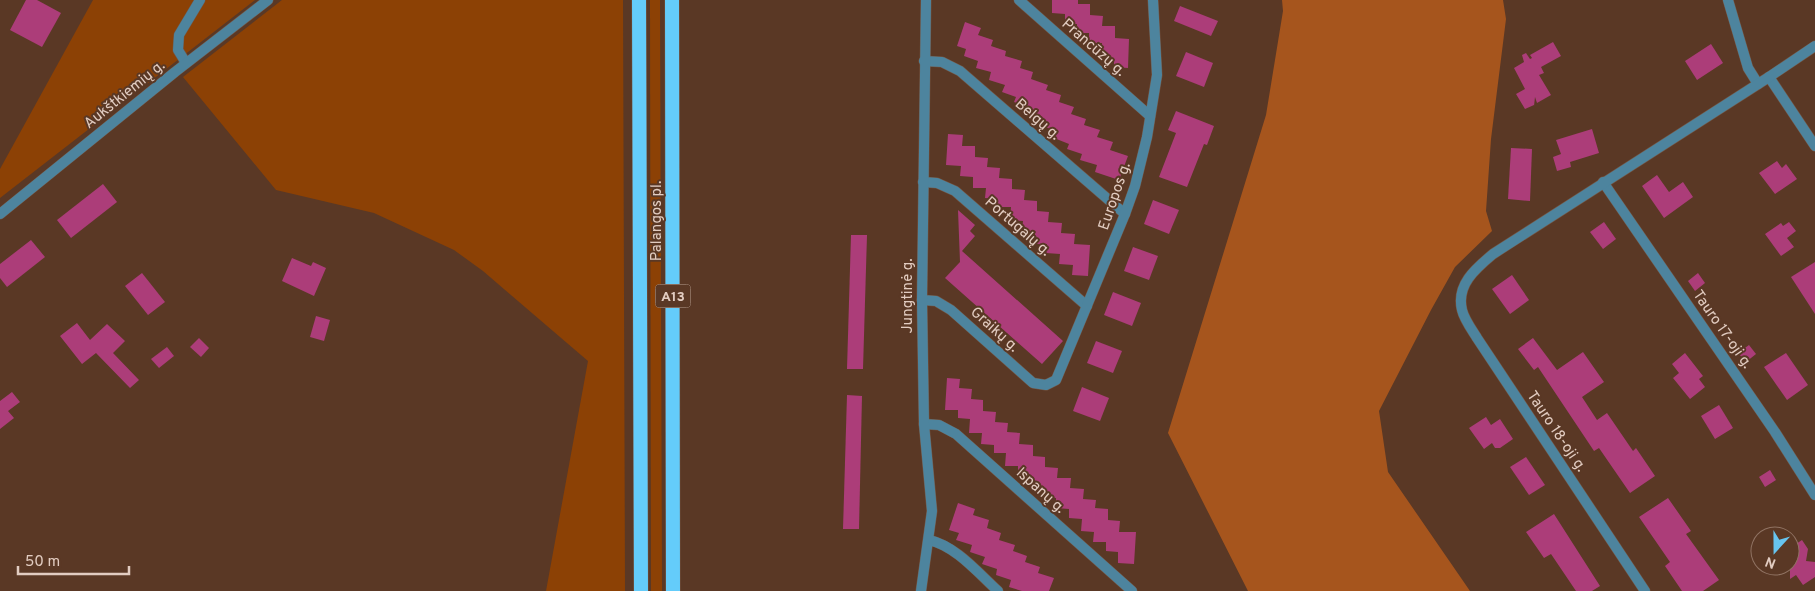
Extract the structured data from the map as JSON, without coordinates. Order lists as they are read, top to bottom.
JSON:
{
  "streets": {
    "highway": ["Palangos pl.", "A13"],
    "street": [
      "Prancūzų g.",
      "Aukštkiemių g.",
      "Belgų g.",
      "Europos g.",
      "Portugalų g.",
      "Jungtinė g.",
      "Graikų g.",
      "Tauro 17-oji g.",
      "Tauro 18-oji g.",
      "Ispanų g."
    ]
  },
  "crossings": [
    ["Prancūzų g.", "Europos g."],
    ["Belgų g.", "Europos g."],
    ["Belgų g.", "Jungtinė g."],
    ["Europos g.", "Portugalų g."],
    ["Europos g.", "Graikų g."],
    ["Portugalų g.", "Jungtinė g."],
    ["Jungtinė g.", "Graikų g."],
    ["Jungtinė g.", "Ispanų g."],
    ["Tauro 17-oji g.", "Tauro 18-oji g."]
  ],
  "scale_bar": "50 m",
  "north": "bottom"
}
